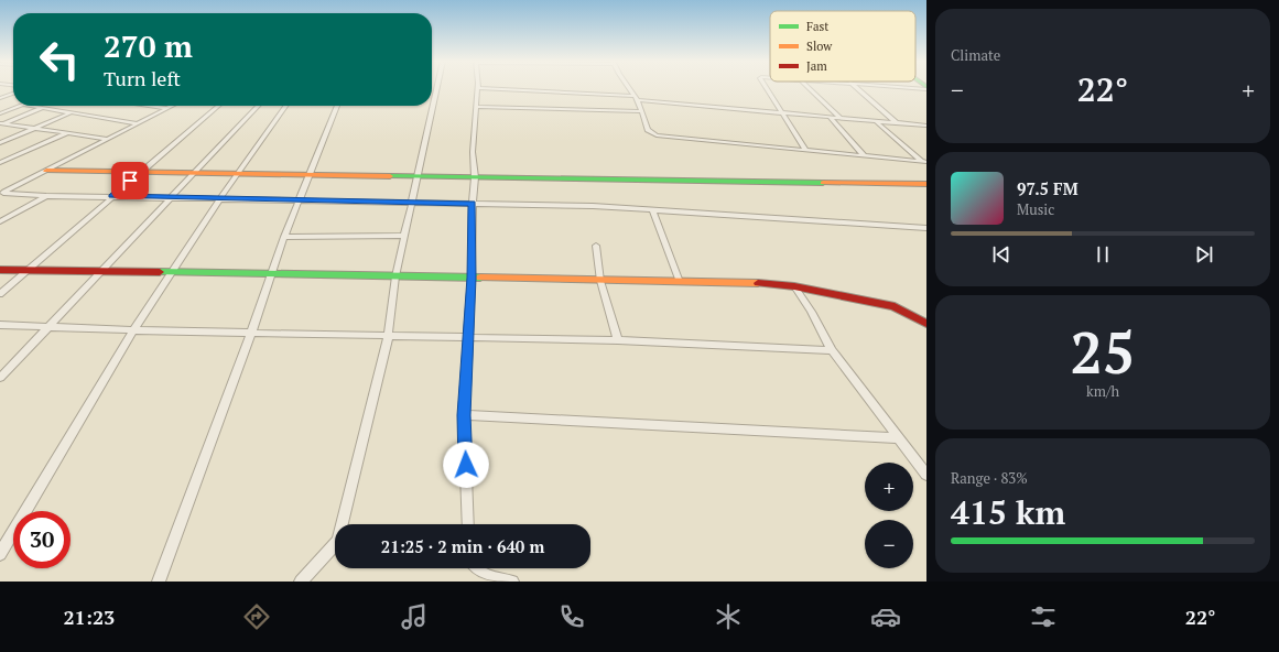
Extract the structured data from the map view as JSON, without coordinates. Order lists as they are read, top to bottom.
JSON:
{
  "legend": ["Fast", "Slow", "Jam"],
  "page": {
    "tile": [
      "Climate",
      ["25", "km/h"],
      ["Range · 83%", "415 km"]
    ],
    "turn": ["270 m", "Turn left"],
    "heat": ["−", "22°", "+"],
    "song": ["97.5 FM", "Music"],
    "map_buttons": ["+", "−"],
    "limit": "30",
    "trip": "21:25 · 2 min · 640 m",
    "tabs": ["21:23", "22°"]
  }
}
